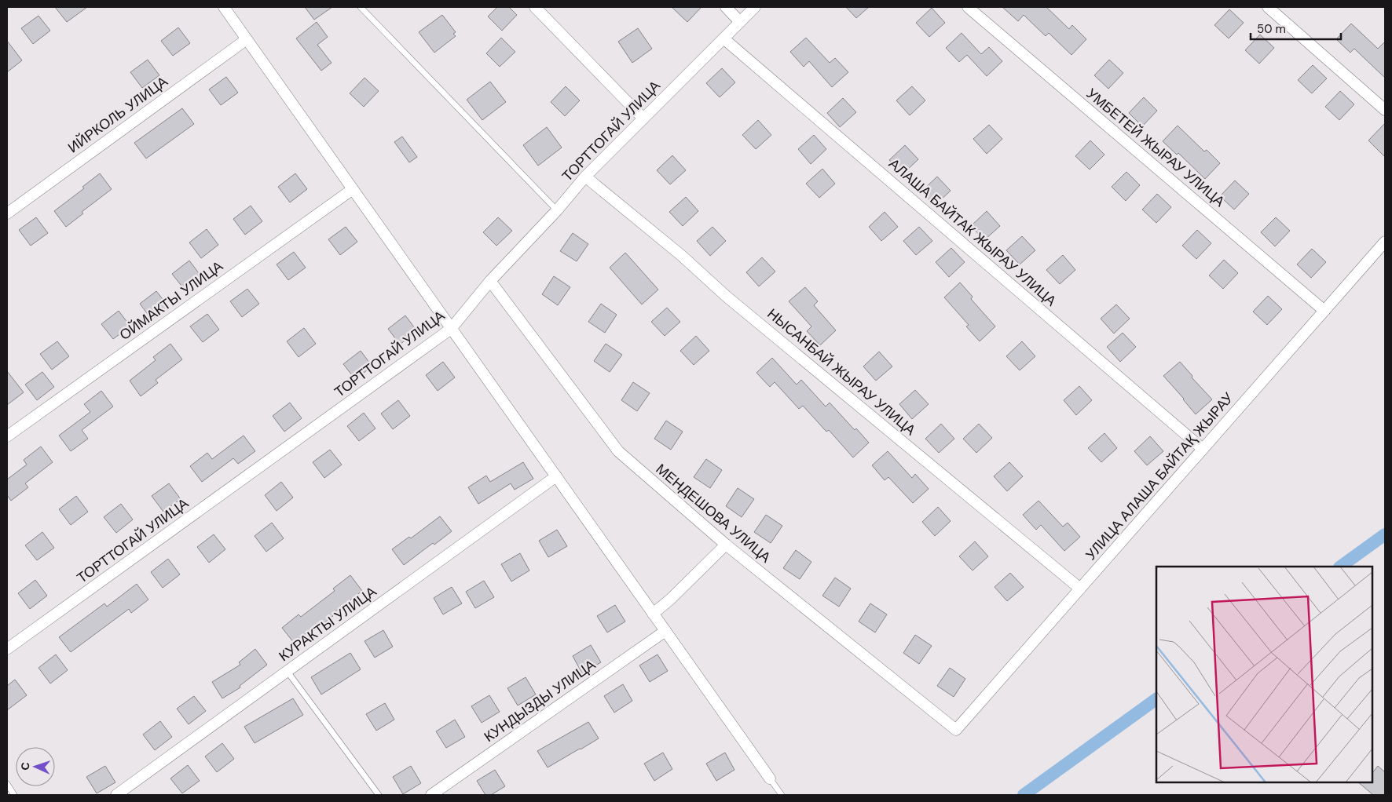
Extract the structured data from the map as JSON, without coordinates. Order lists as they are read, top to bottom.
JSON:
{
  "streets": {
    "street": [
      "ИЙРКОЛЬ УЛИЦА",
      "ТОРТТОГАЙ УЛИЦА",
      "УМБЕТЕЙ ЖЫРАУ УЛИЦА",
      "АЛАША БАЙТАК ЖЫРАУ УЛИЦА",
      "ОЙМАКТЫ УЛИЦА",
      "НЫСАНБАЙ ЖЫРАУ УЛИЦА",
      "УЛИЦА АЛАША БАЙТАҚ ЖЫРАУ",
      "МЕНДЕШОВА УЛИЦА",
      "КУРАКТЫ УЛИЦА",
      "КУНДЫЗДЫ УЛИЦА"
    ]
  },
  "crossings": [
    ["ТОРТТОГАЙ УЛИЦА", "АЛАША БАЙТАК ЖЫРАУ УЛИЦА"],
    ["ТОРТТОГАЙ УЛИЦА", "НЫСАНБАЙ ЖЫРАУ УЛИЦА"],
    ["ТОРТТОГАЙ УЛИЦА", "МЕНДЕШОВА УЛИЦА"],
    ["УМБЕТЕЙ ЖЫРАУ УЛИЦА", "УЛИЦА АЛАША БАЙТАҚ ЖЫРАУ"],
    ["АЛАША БАЙТАК ЖЫРАУ УЛИЦА", "УЛИЦА АЛАША БАЙТАҚ ЖЫРАУ"],
    ["НЫСАНБАЙ ЖЫРАУ УЛИЦА", "УЛИЦА АЛАША БАЙТАҚ ЖЫРАУ"],
    ["УЛИЦА АЛАША БАЙТАҚ ЖЫРАУ", "МЕНДЕШОВА УЛИЦА"]
  ],
  "scale_bar": "50 m",
  "north": "left"
}
